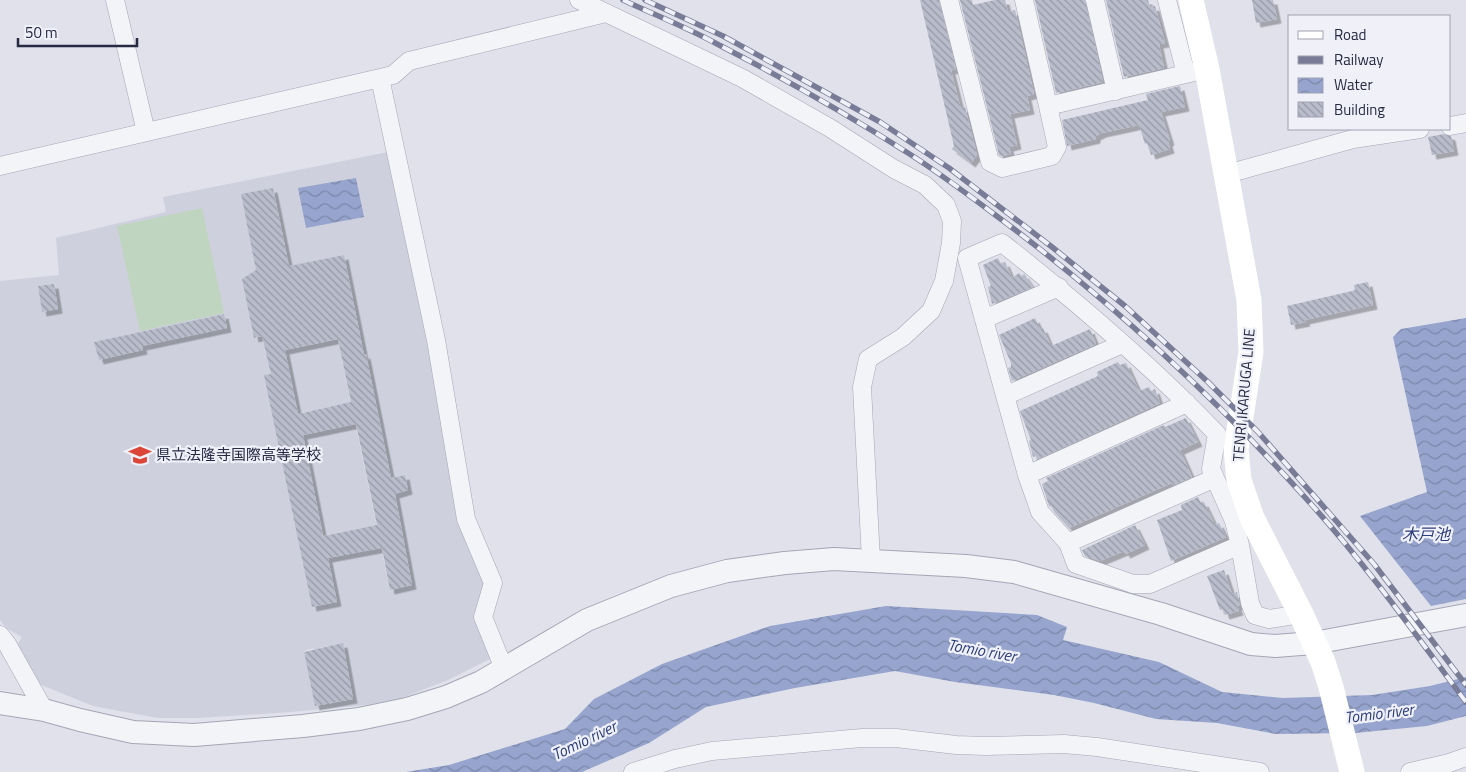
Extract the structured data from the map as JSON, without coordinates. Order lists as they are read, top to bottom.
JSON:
{
  "streets": {
    "main road": ["TENRI IKARUGA LINE"]
  },
  "water": ["木戸池", "Tomio river"],
  "places": {
    "school or university": ["県立法隆寺国際高等学校"]
  },
  "legend": [
    "Road",
    "Railway",
    "Water",
    "Building"
  ],
  "scale_bar": "50 m"
}
